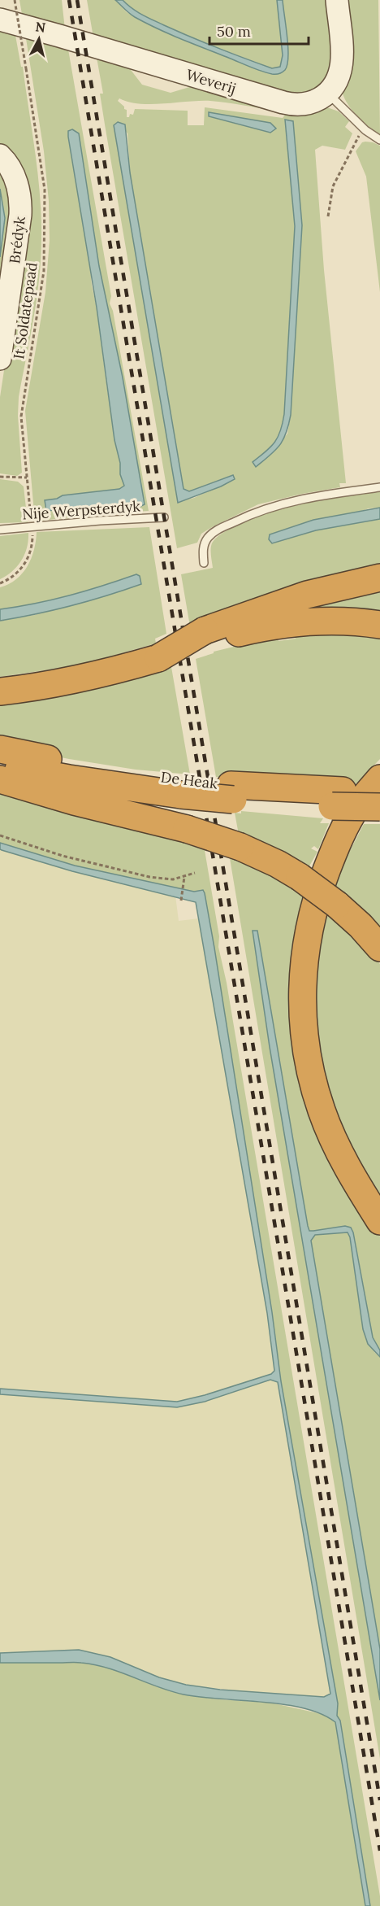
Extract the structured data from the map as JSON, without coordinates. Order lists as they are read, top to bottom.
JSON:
{
  "streets": {
    "highway": ["De Heak"],
    "street": ["Weverij", "Brédyk"],
    "lane": ["Nije Werpsterdyk"],
    "path": ["It Soldatepaad"]
  },
  "crossings": [
    ["It Soldatepaad", "Nije Werpsterdyk"]
  ],
  "scale_bar": "50 m",
  "north": "top"
}
